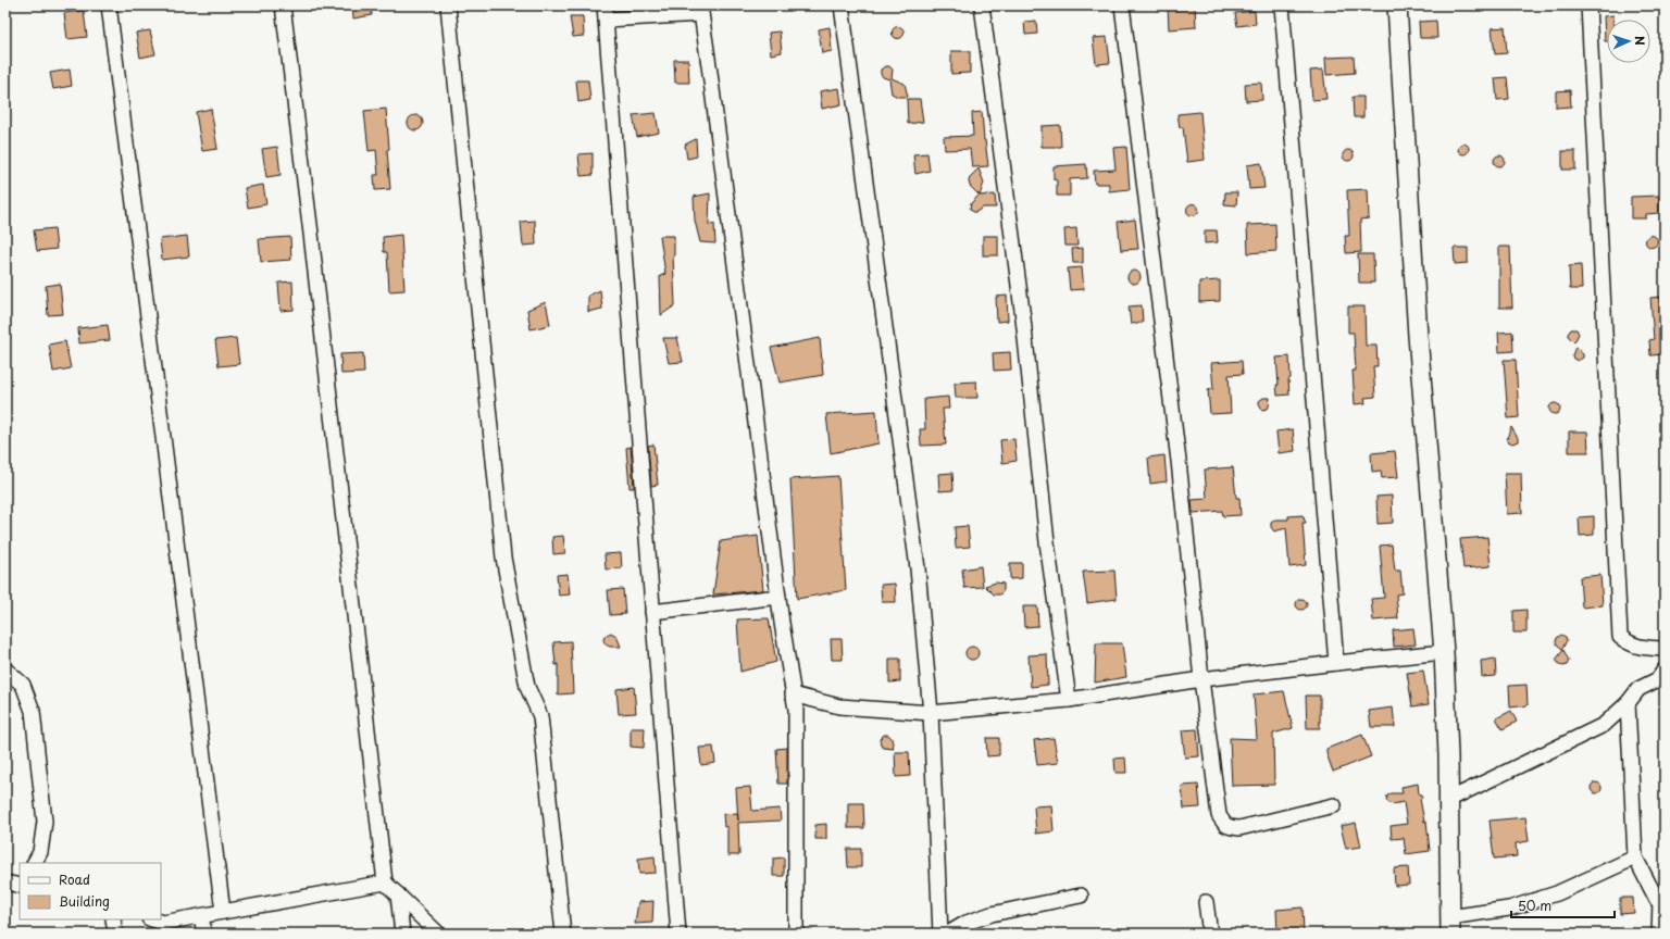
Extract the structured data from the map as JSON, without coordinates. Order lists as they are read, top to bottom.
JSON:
{
  "legend": ["Road", "Building"],
  "scale_bar": "50 m",
  "north": "right"
}
